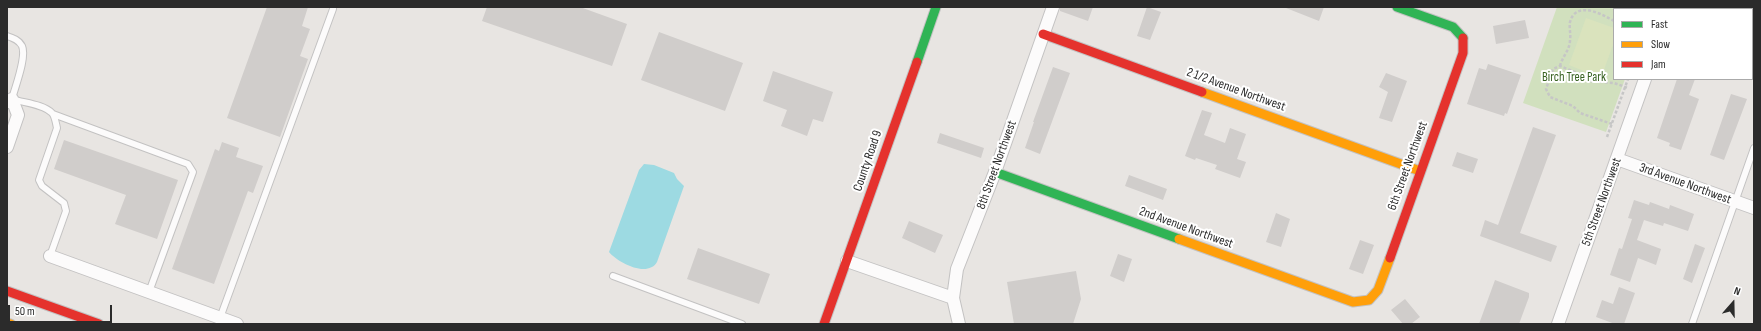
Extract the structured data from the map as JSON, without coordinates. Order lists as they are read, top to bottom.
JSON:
{
  "streets": {
    "street": [
      "2 1/2 Avenue Northwest",
      "County Road 9",
      "8th Street Northwest",
      "6th Street Northwest",
      "3rd Avenue Northwest",
      "5th Street Northwest",
      "2nd Avenue Northwest"
    ]
  },
  "crossings": [
    ["2 1/2 Avenue Northwest", "8th Street Northwest"],
    ["2 1/2 Avenue Northwest", "6th Street Northwest"],
    ["8th Street Northwest", "2nd Avenue Northwest"],
    ["6th Street Northwest", "2nd Avenue Northwest"],
    ["3rd Avenue Northwest", "5th Street Northwest"]
  ],
  "parks": ["Birch Tree Park"],
  "legend": ["Fast", "Slow", "Jam"],
  "scale_bar": "50 m",
  "north": "top"
}
